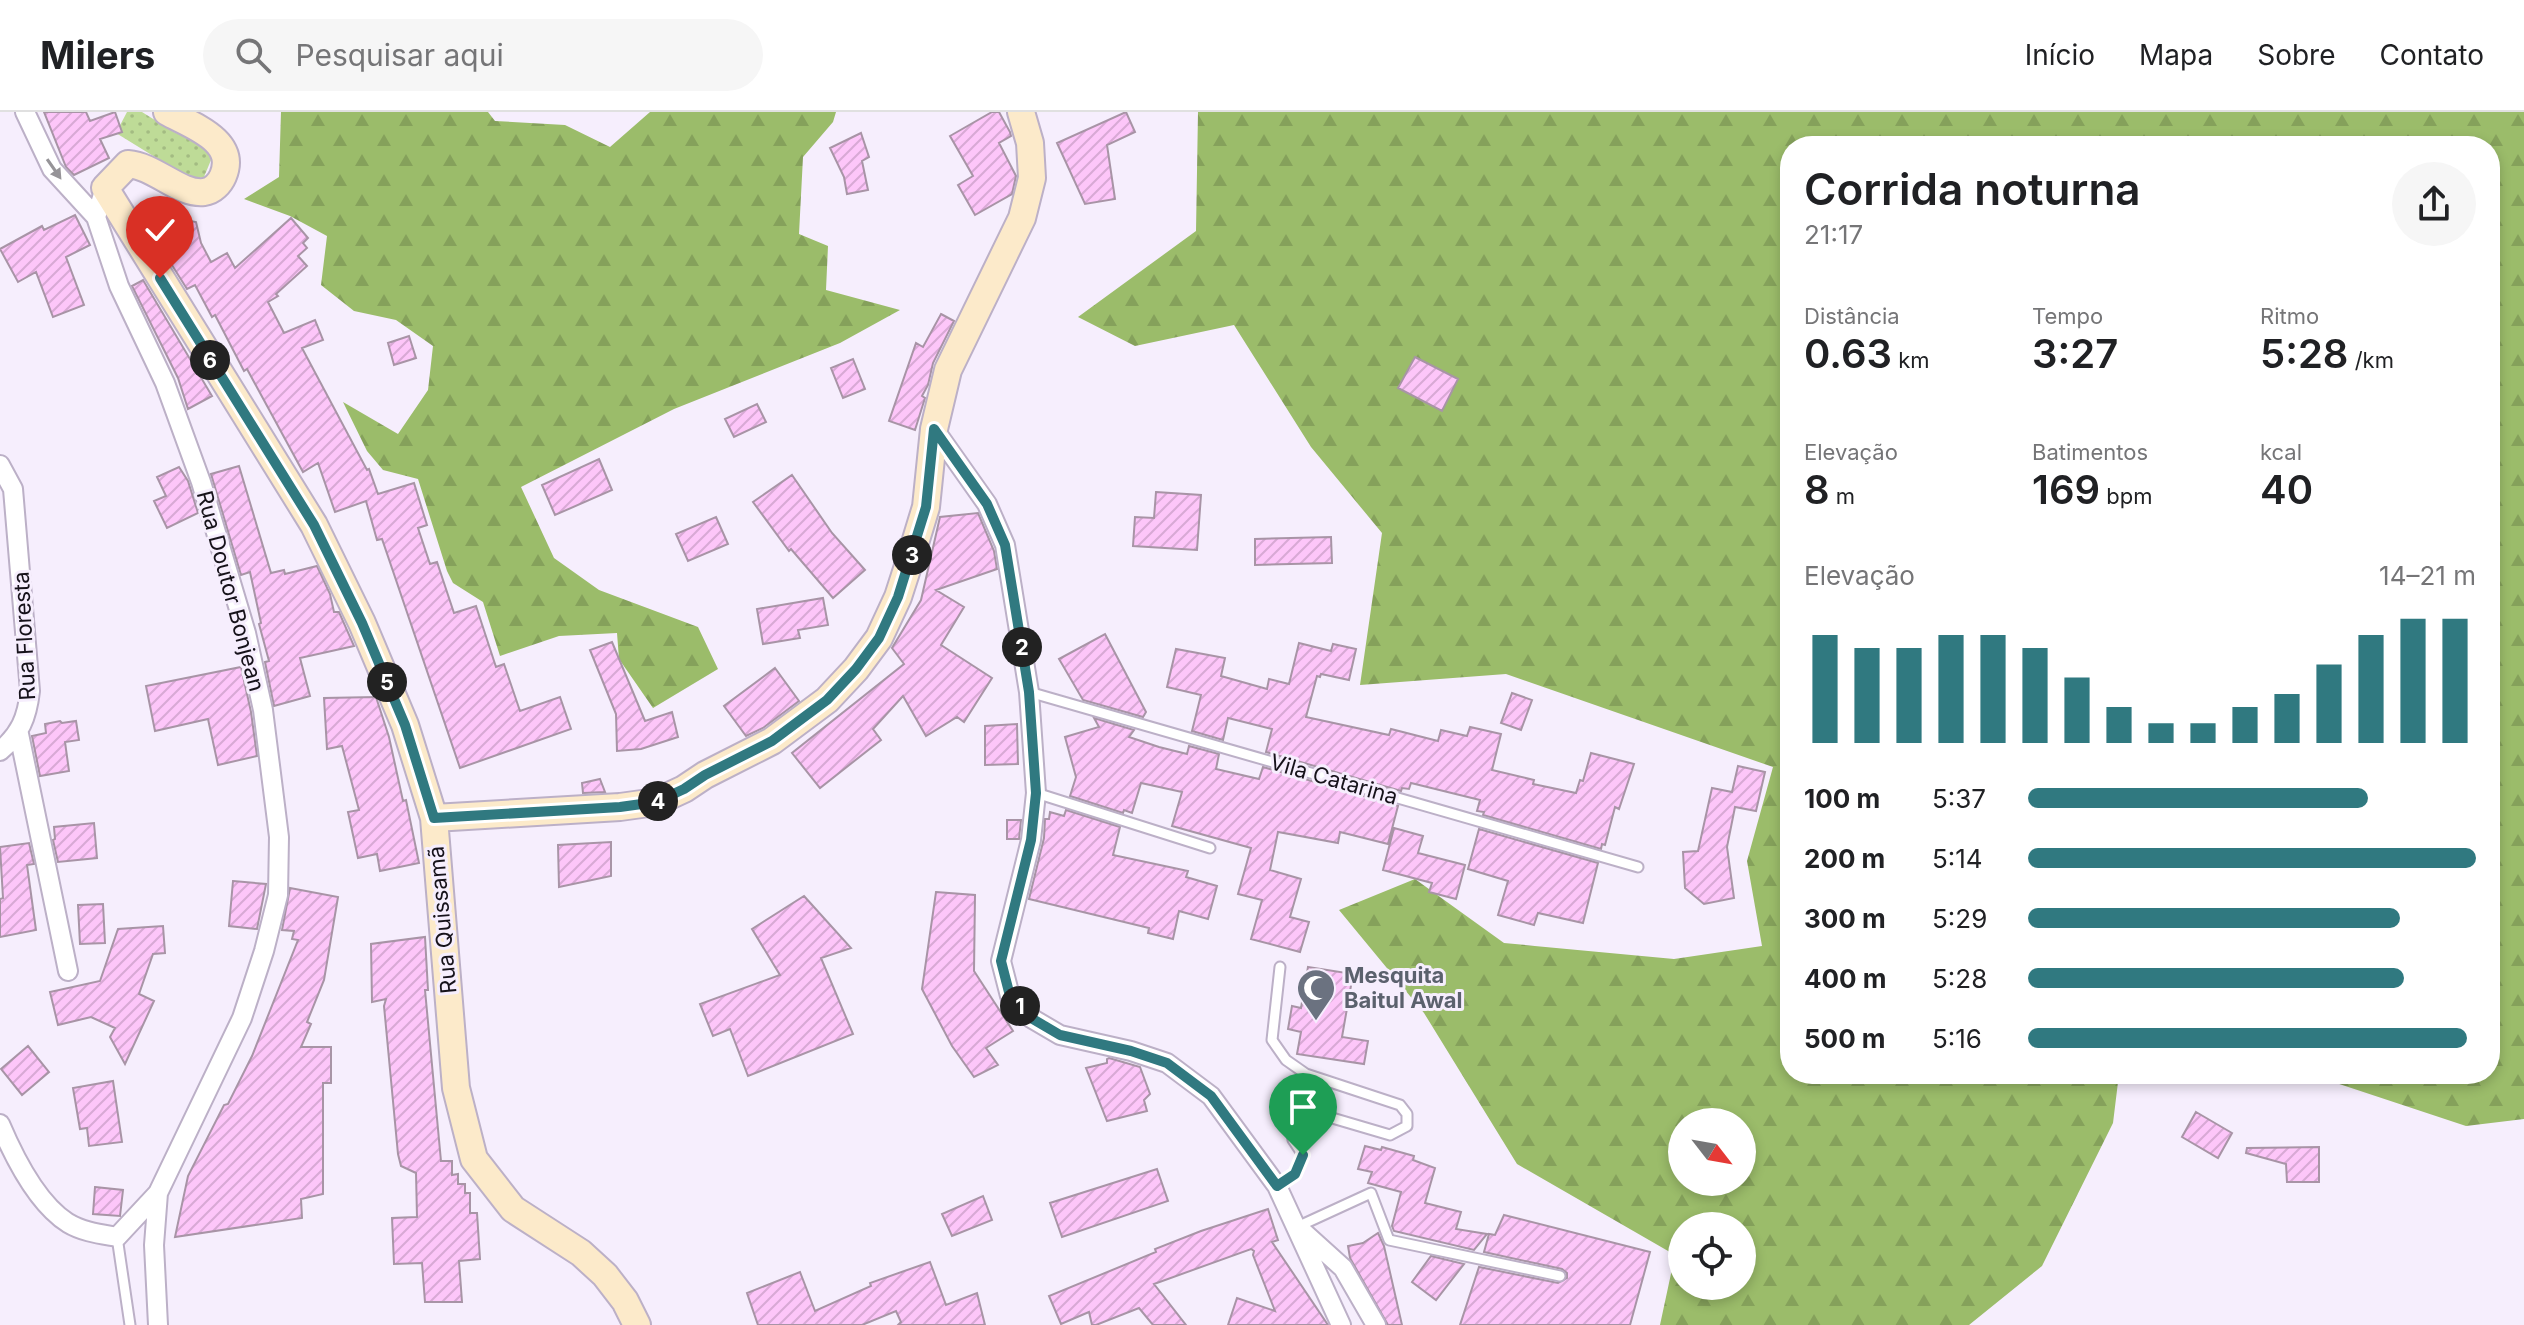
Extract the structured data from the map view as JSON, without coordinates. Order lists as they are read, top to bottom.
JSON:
{
  "streets": {
    "street": ["Rua Doutor Bonjean", "Rua Floresta", "Rua Quissamã"],
    "lane": ["Vila Catarina"]
  },
  "places": {
    "mosque": ["Mesquita Baitul Awal"]
  },
  "north": "bottom right",
  "page": {
    "header": "Milers",
    "search": "Pesquisar aqui",
    "nav": [
      "Início",
      "Mapa",
      "Sobre",
      "Contato"
    ],
    "heading": ["Corrida noturna", "21:17"],
    "stats": [
      ["Distância", "0.63 km"],
      ["Tempo", "3:27"],
      ["Ritmo", "5:28 /km"],
      ["Elevação", "8 m"],
      ["Batimentos", "169 bpm"],
      ["kcal", "40"]
    ],
    "pins": [
      "6",
      "3",
      "2",
      "5",
      "4",
      "1"
    ],
    "chart": ["Elevação", "14–21 m"],
    "list": [
      {
        "name": "100 m",
        "note": "5:37"
      },
      {
        "name": "200 m",
        "note": "5:14"
      },
      {
        "name": "300 m",
        "note": "5:29"
      },
      {
        "name": "400 m",
        "note": "5:28"
      },
      {
        "name": "500 m",
        "note": "5:16"
      }
    ]
  }
}
